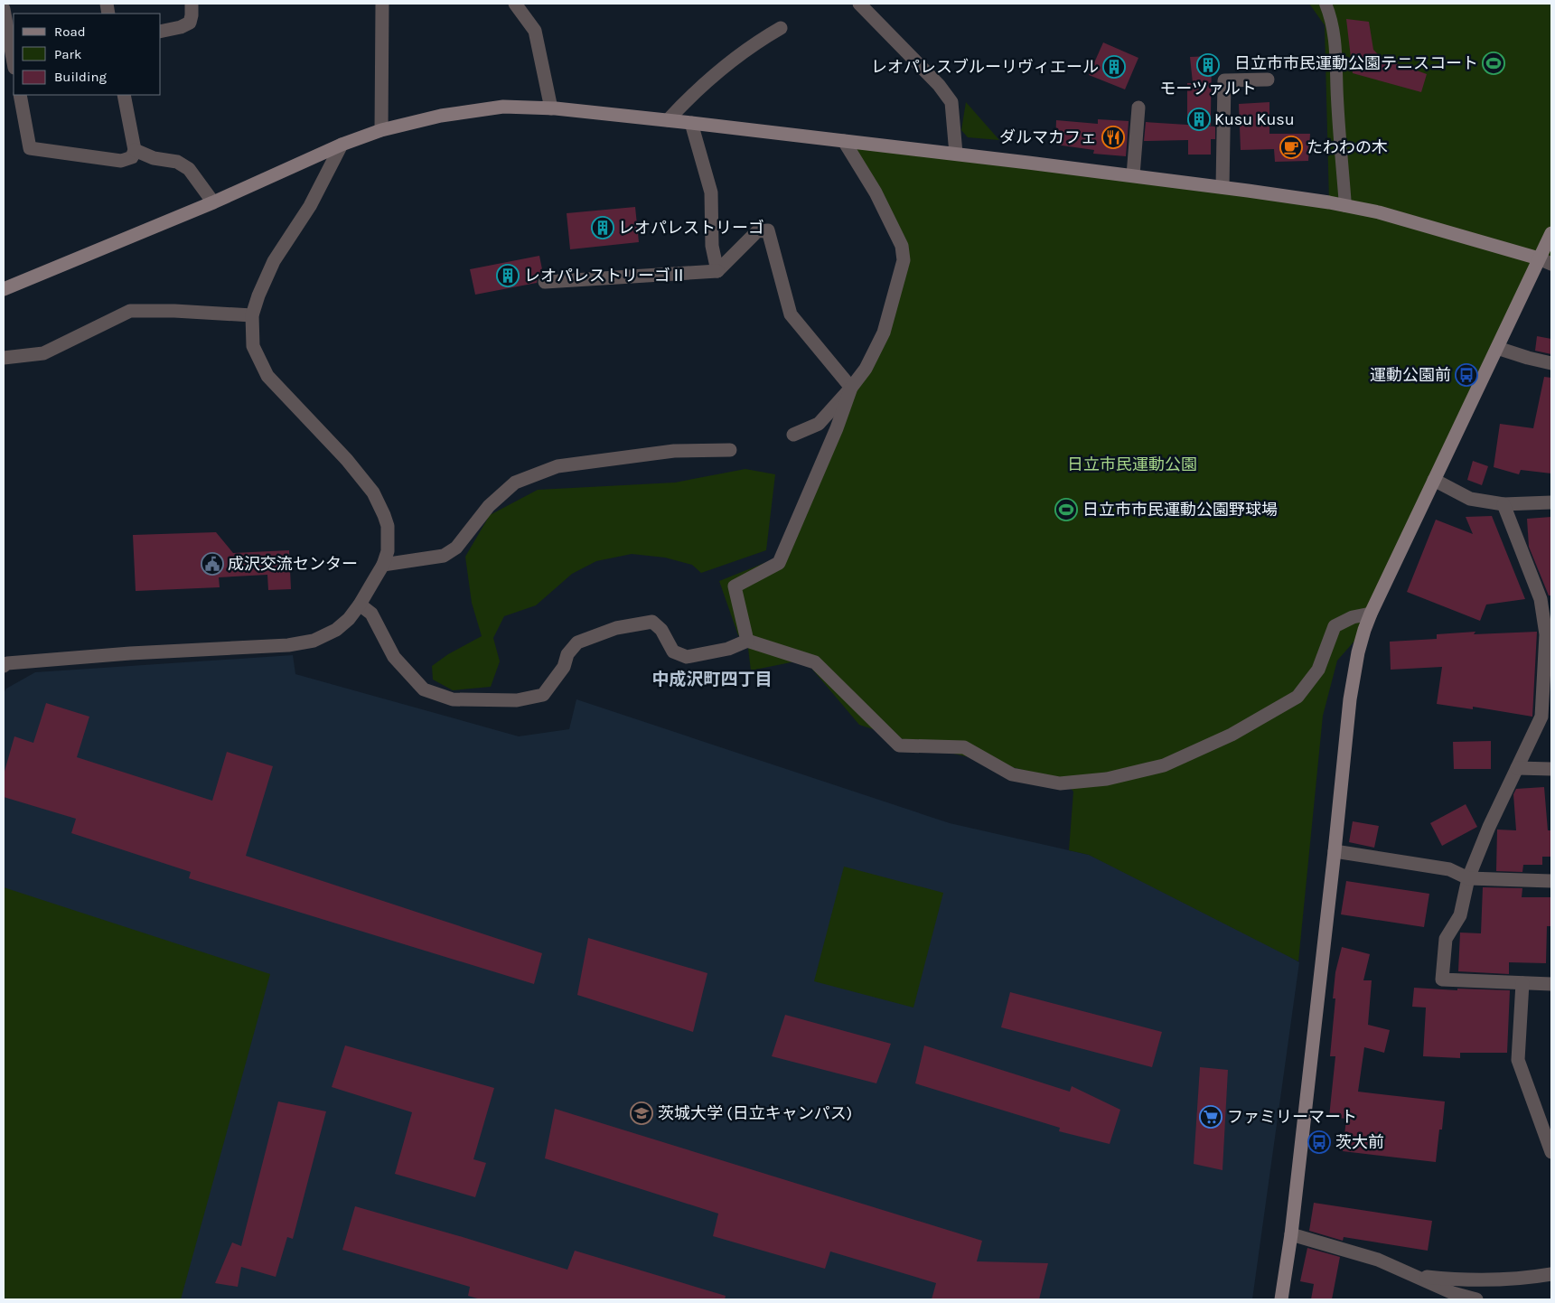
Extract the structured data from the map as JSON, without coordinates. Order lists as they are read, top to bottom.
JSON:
{
  "districts": ["中成沢町四丁目"],
  "parks": ["日立市民運動公園"],
  "places": {
    "sports": ["日立市市民運動公園テニスコート", "日立市市民運動公園野球場"],
    "building": [
      "モーツァルト",
      "レオパレスブルーリヴィエール",
      "Kusu Kusu",
      "レオパレストリーゴ",
      "レオパレストリーゴⅡ"
    ],
    "restaurant": ["ダルマカフェ"],
    "cafe": ["たわわの木"],
    "bus stop": ["運動公園前", "茨大前"],
    "public building": ["成沢交流センター"],
    "school or university": ["茨城大学 (日立キャンパス)"],
    "supermarket": ["ファミリーマート"]
  },
  "legend": ["Road", "Park", "Building"]
}
